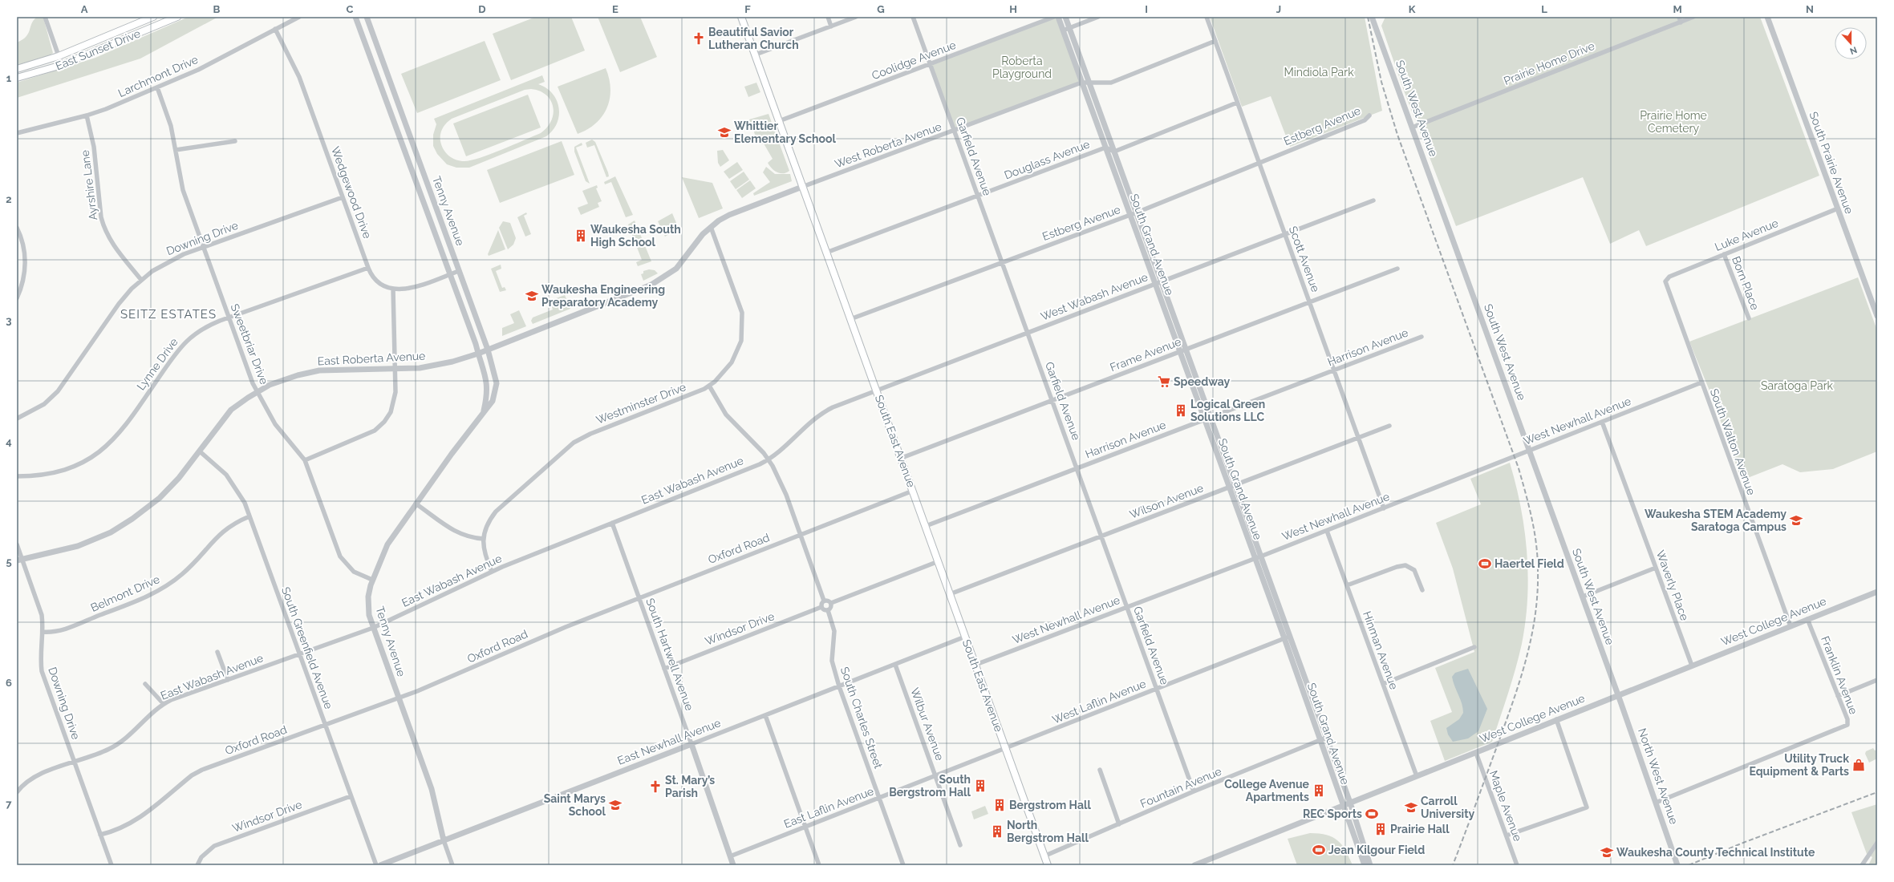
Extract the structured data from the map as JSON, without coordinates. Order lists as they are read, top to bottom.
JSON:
{
  "streets": {
    "main road": ["East Sunset Drive", "South East Avenue"],
    "street": [
      "Coolidge Avenue",
      "Prairie Home Drive",
      "Larchmont Drive",
      "South West Avenue",
      "Estberg Avenue",
      "West Roberta Avenue",
      "Garfield Avenue",
      "Douglass Avenue",
      "South Prairie Avenue",
      "Ayrshire Lane",
      "Wedgewood Drive",
      "Tenny Avenue",
      "Luke Avenue",
      "Downing Drive",
      "South Grand Avenue",
      "Scott Avenue",
      "Born Place",
      "West Wabash Avenue",
      "Sweetbriar Drive",
      "Harrison Avenue",
      "Frame Avenue",
      "East Roberta Avenue",
      "Lynne Drive",
      "Westminster Drive",
      "West Newhall Avenue",
      "South Walton Avenue",
      "East Wabash Avenue",
      "Wilson Avenue",
      "Oxford Road",
      "Waverly Place",
      "Belmont Drive",
      "West College Avenue",
      "Windsor Drive",
      "South Greenfield Avenue",
      "Hinman Avenue",
      "South Hartwell Avenue",
      "Franklin Avenue",
      "West Laflin Avenue",
      "South Charles Street",
      "Wilbur Avenue",
      "East Newhall Avenue",
      "North West Avenue",
      "Fountain Avenue",
      "Maple Avenue",
      "East Laflin Avenue"
    ]
  },
  "crossings": [
    ["Coolidge Avenue", "Garfield Avenue"],
    ["Coolidge Avenue", "South East Avenue"],
    ["Prairie Home Drive", "South West Avenue"],
    ["Larchmont Drive", "Ayrshire Lane"],
    ["Larchmont Drive", "Wedgewood Drive"],
    ["Larchmont Drive", "Sweetbriar Drive"],
    ["South West Avenue", "West Newhall Avenue"],
    ["South West Avenue", "West College Avenue"],
    ["South West Avenue", "North West Avenue"],
    ["Estberg Avenue", "Garfield Avenue"],
    ["Estberg Avenue", "South Grand Avenue"],
    ["Estberg Avenue", "Scott Avenue"],
    ["Estberg Avenue", "South East Avenue"],
    ["West Roberta Avenue", "Garfield Avenue"],
    ["West Roberta Avenue", "South Grand Avenue"],
    ["West Roberta Avenue", "Scott Avenue"],
    ["West Roberta Avenue", "East Roberta Avenue"],
    ["West Roberta Avenue", "South East Avenue"],
    ["Garfield Avenue", "Douglass Avenue"],
    ["Garfield Avenue", "West Wabash Avenue"],
    ["Garfield Avenue", "Harrison Avenue"],
    ["Garfield Avenue", "Frame Avenue"],
    ["Garfield Avenue", "West Newhall Avenue"],
    ["Garfield Avenue", "Wilson Avenue"],
    ["Garfield Avenue", "West Laflin Avenue"],
    ["Garfield Avenue", "Fountain Avenue"],
    ["Douglass Avenue", "South Grand Avenue"],
    ["Douglass Avenue", "South East Avenue"],
    ["South Prairie Avenue", "Luke Avenue"],
    ["Ayrshire Lane", "Downing Drive"],
    ["Wedgewood Drive", "Tenny Avenue"],
    ["Wedgewood Drive", "Downing Drive"],
    ["Wedgewood Drive", "Lynne Drive"],
    ["Tenny Avenue", "Sweetbriar Drive"],
    ["Tenny Avenue", "East Roberta Avenue"],
    ["Tenny Avenue", "East Wabash Avenue"],
    ["Tenny Avenue", "Oxford Road"],
    ["Tenny Avenue", "East Newhall Avenue"],
    ["Luke Avenue", "Born Place"],
    ["Luke Avenue", "South Walton Avenue"],
    ["Downing Drive", "Sweetbriar Drive"],
    ["Downing Drive", "East Roberta Avenue"],
    ["Downing Drive", "East Wabash Avenue"],
    ["Downing Drive", "Oxford Road"],
    ["Downing Drive", "Belmont Drive"],
    ["South Grand Avenue", "West Wabash Avenue"],
    ["South Grand Avenue", "Harrison Avenue"],
    ["South Grand Avenue", "Frame Avenue"],
    ["South Grand Avenue", "West Newhall Avenue"],
    ["South Grand Avenue", "Wilson Avenue"],
    ["South Grand Avenue", "West College Avenue"],
    ["South Grand Avenue", "West Laflin Avenue"],
    ["South Grand Avenue", "Fountain Avenue"],
    ["Scott Avenue", "West Wabash Avenue"],
    ["Scott Avenue", "Harrison Avenue"],
    ["Scott Avenue", "Frame Avenue"],
    ["Scott Avenue", "West Newhall Avenue"],
    ["Scott Avenue", "Wilson Avenue"],
    ["West Wabash Avenue", "South East Avenue"],
    ["West Wabash Avenue", "East Wabash Avenue"],
    ["Sweetbriar Drive", "East Roberta Avenue"],
    ["Sweetbriar Drive", "Lynne Drive"],
    ["Harrison Avenue", "South East Avenue"],
    ["Frame Avenue", "South East Avenue"],
    ["East Roberta Avenue", "Westminster Drive"],
    ["East Roberta Avenue", "South East Avenue"],
    ["East Roberta Avenue", "South Greenfield Avenue"],
    ["Westminster Drive", "East Wabash Avenue"],
    ["West Newhall Avenue", "South East Avenue"],
    ["West Newhall Avenue", "South Walton Avenue"],
    ["West Newhall Avenue", "Waverly Place"],
    ["West Newhall Avenue", "Hinman Avenue"],
    ["South East Avenue", "East Wabash Avenue"],
    ["South East Avenue", "Wilson Avenue"],
    ["South East Avenue", "Oxford Road"],
    ["South East Avenue", "West Laflin Avenue"],
    ["South East Avenue", "East Newhall Avenue"],
    ["South East Avenue", "Fountain Avenue"],
    ["South East Avenue", "East Laflin Avenue"],
    ["South Walton Avenue", "West College Avenue"],
    ["East Wabash Avenue", "South Greenfield Avenue"],
    ["East Wabash Avenue", "South Hartwell Avenue"],
    ["Oxford Road", "South Greenfield Avenue"],
    ["Oxford Road", "South Hartwell Avenue"],
    ["Waverly Place", "West College Avenue"],
    ["Belmont Drive", "South Greenfield Avenue"],
    ["West College Avenue", "Hinman Avenue"],
    ["West College Avenue", "Franklin Avenue"],
    ["West College Avenue", "North West Avenue"],
    ["West College Avenue", "Maple Avenue"],
    ["Windsor Drive", "South Greenfield Avenue"],
    ["Windsor Drive", "South Hartwell Avenue"],
    ["Windsor Drive", "South Charles Street"],
    ["South Hartwell Avenue", "East Newhall Avenue"],
    ["South Hartwell Avenue", "East Laflin Avenue"],
    ["Franklin Avenue", "North West Avenue"],
    ["West Laflin Avenue", "East Laflin Avenue"],
    ["South Charles Street", "East Newhall Avenue"],
    ["South Charles Street", "East Laflin Avenue"],
    ["Wilbur Avenue", "East Newhall Avenue"],
    ["Wilbur Avenue", "East Laflin Avenue"]
  ],
  "districts": ["SEITZ ESTATES"],
  "parks": [
    "Roberta Playground",
    "Mindiola Park",
    "Prairie Home Cemetery",
    "Saratoga Park"
  ],
  "places": {
    "church": ["Beautiful Savior Lutheran Church", "St. Mary’s Parish"],
    "school or university": [
      "Whittier Elementary School",
      "Waukesha Engineering Preparatory Academy",
      "Waukesha STEM Academy Saratoga Campus",
      "Saint Marys School",
      "Carroll University",
      "Waukesha County Technical Institute"
    ],
    "building": [
      "Waukesha South High School",
      "Logical Green Solutions LLC",
      "South Bergstrom Hall",
      "College Avenue Apartments",
      "Bergstrom Hall",
      "Prairie Hall",
      "North Bergstrom Hall"
    ],
    "supermarket": ["Speedway"],
    "sports": ["Haertel Field", "REC Sports", "Jean Kilgour Field"],
    "shop": ["Utility Truck Equipment & Parts"]
  },
  "north": "bottom",
  "grid": {
    "columns": [
      "A",
      "B",
      "C",
      "D",
      "E",
      "F",
      "G",
      "H",
      "I",
      "J",
      "K",
      "L",
      "M",
      "N"
    ],
    "rows": [
      "1",
      "2",
      "3",
      "4",
      "5",
      "6",
      "7"
    ]
  }
}
